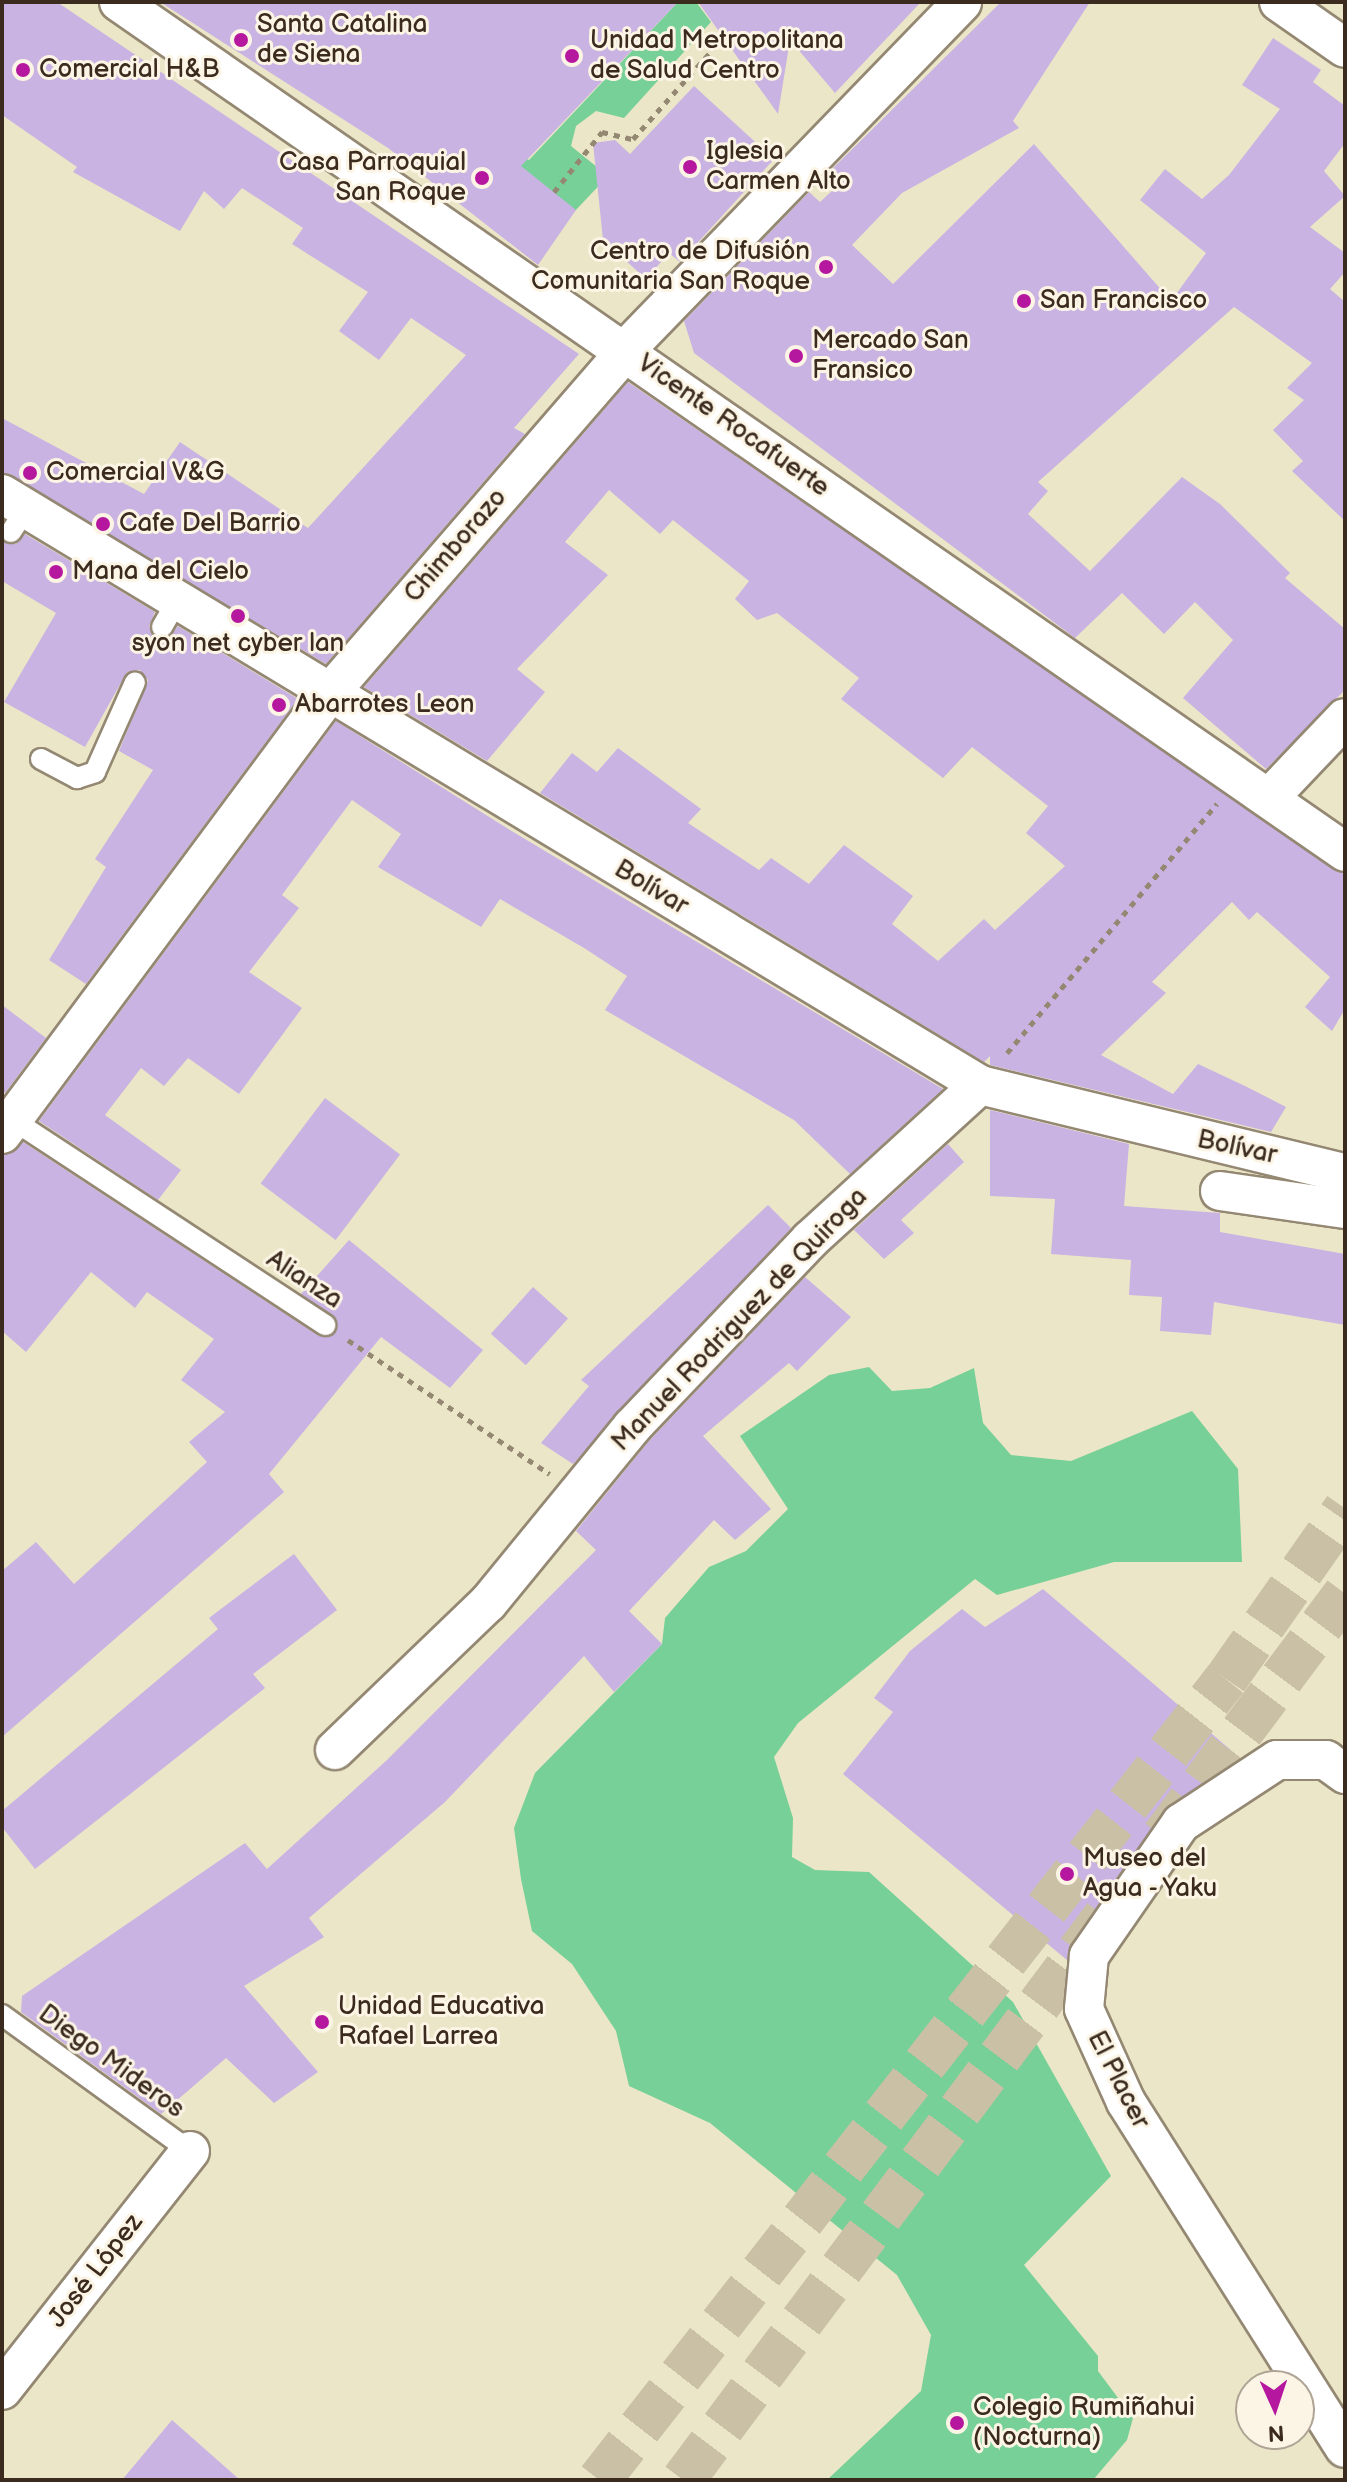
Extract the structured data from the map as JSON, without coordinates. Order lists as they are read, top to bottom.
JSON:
{
  "streets": {
    "street": [
      "Vicente Rocafuerte",
      "Chimborazo",
      "Bolívar",
      "Manuel Rodriguez de Quiroga",
      "El Placer",
      "José López"
    ],
    "lane": ["Alianza", "Diego Mideros"]
  },
  "crossings": [
    ["Vicente Rocafuerte", "Chimborazo"],
    ["Chimborazo", "Bolívar"],
    ["Chimborazo", "Alianza"],
    ["Bolívar", "Manuel Rodriguez de Quiroga"],
    ["Alianza", "Manuel Rodriguez de Quiroga"],
    ["Diego Mideros", "José López"]
  ],
  "places": [
    "Santa Catalina de Siena",
    "Unidad Metropolitana de Salud Centro",
    "Comercial H&B",
    "Iglesia Carmen Alto",
    "Casa Parroquial San Roque",
    "Centro de Difusión Comunitaria San Roque",
    "San Francisco",
    "Mercado San Fransico",
    "Comercial V&G",
    "Cafe Del Barrio",
    "Mana del Cielo",
    "syon net cyber lan",
    "Abarrotes Leon",
    "Museo del Agua - Yaku",
    "Unidad Educativa Rafael Larrea",
    "Colegio Rumiñahui (Nocturna)"
  ],
  "north": "bottom"
}
